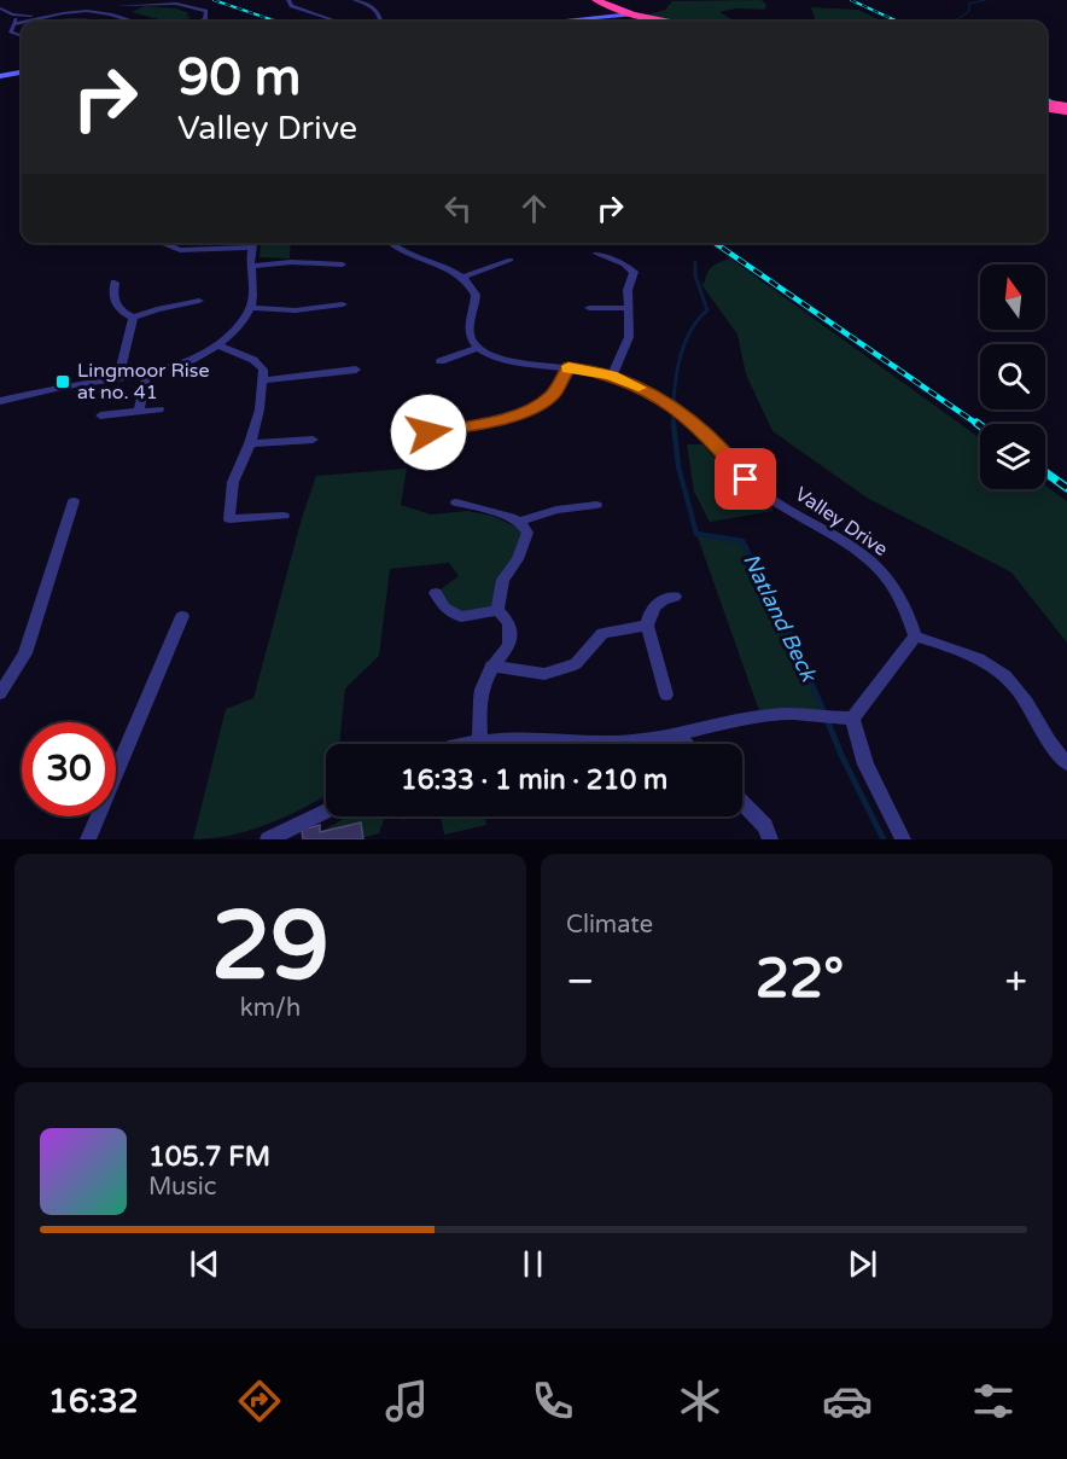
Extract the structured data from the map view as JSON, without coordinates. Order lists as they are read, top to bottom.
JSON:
{
  "streets": {
    "street": ["Valley Drive"]
  },
  "water": ["Natland Beck"],
  "places": {
    "transit": ["Lingmoor Rise at no. 41"]
  },
  "north": "top",
  "page": {
    "turn": ["90 m", "Valley Drive"],
    "limit": "30",
    "trip": "16:33 · 1 min · 210 m",
    "tile": [
      ["29", "km/h"],
      "Climate"
    ],
    "heat": ["−", "22°", "+"],
    "song": ["105.7 FM", "Music"],
    "tabs": "16:32"
  }
}
